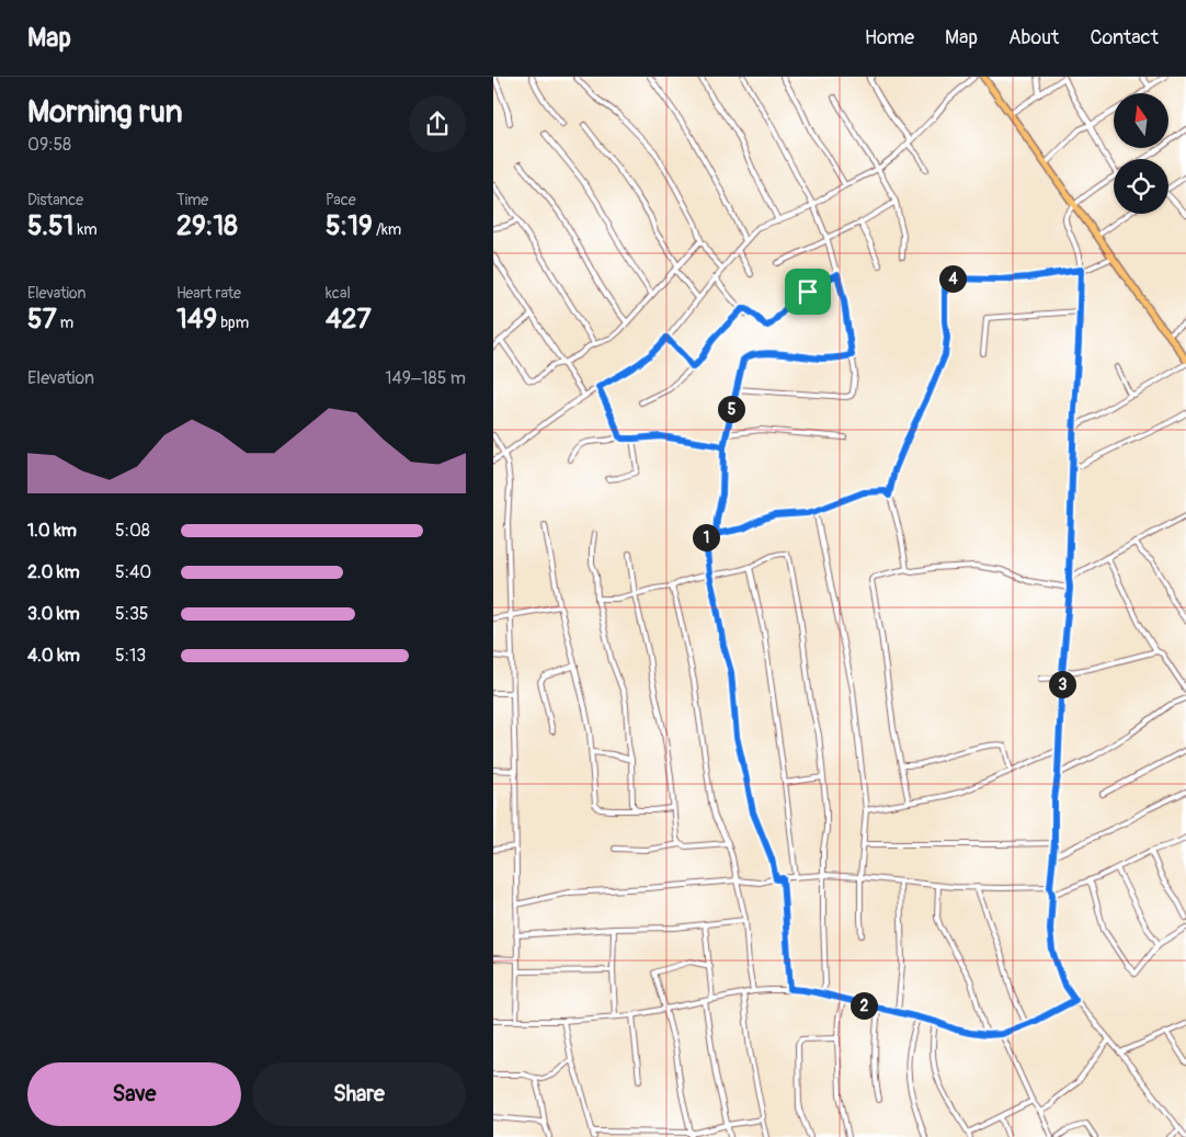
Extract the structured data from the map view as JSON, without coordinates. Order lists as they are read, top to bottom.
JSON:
{
  "north": "top",
  "page": {
    "header": "Map",
    "nav": [
      "Home",
      "Map",
      "About",
      "Contact"
    ],
    "heading": ["Morning run", "09:58"],
    "stats": [
      ["Distance", "5.51 km"],
      ["Time", "29:18"],
      ["Pace", "5:19 /km"],
      ["Elevation", "57 m"],
      ["Heart rate", "149 bpm"],
      ["kcal", "427"]
    ],
    "pins": [
      "4",
      "5",
      "1",
      "3",
      "2"
    ],
    "chart": ["Elevation", "149–185 m"],
    "list": [
      {
        "name": "1.0 km",
        "note": "5:08"
      },
      {
        "name": "2.0 km",
        "note": "5:40"
      },
      {
        "name": "3.0 km",
        "note": "5:35"
      },
      {
        "name": "4.0 km",
        "note": "5:13"
      }
    ],
    "buttons": ["Save", "Share"]
  }
}
